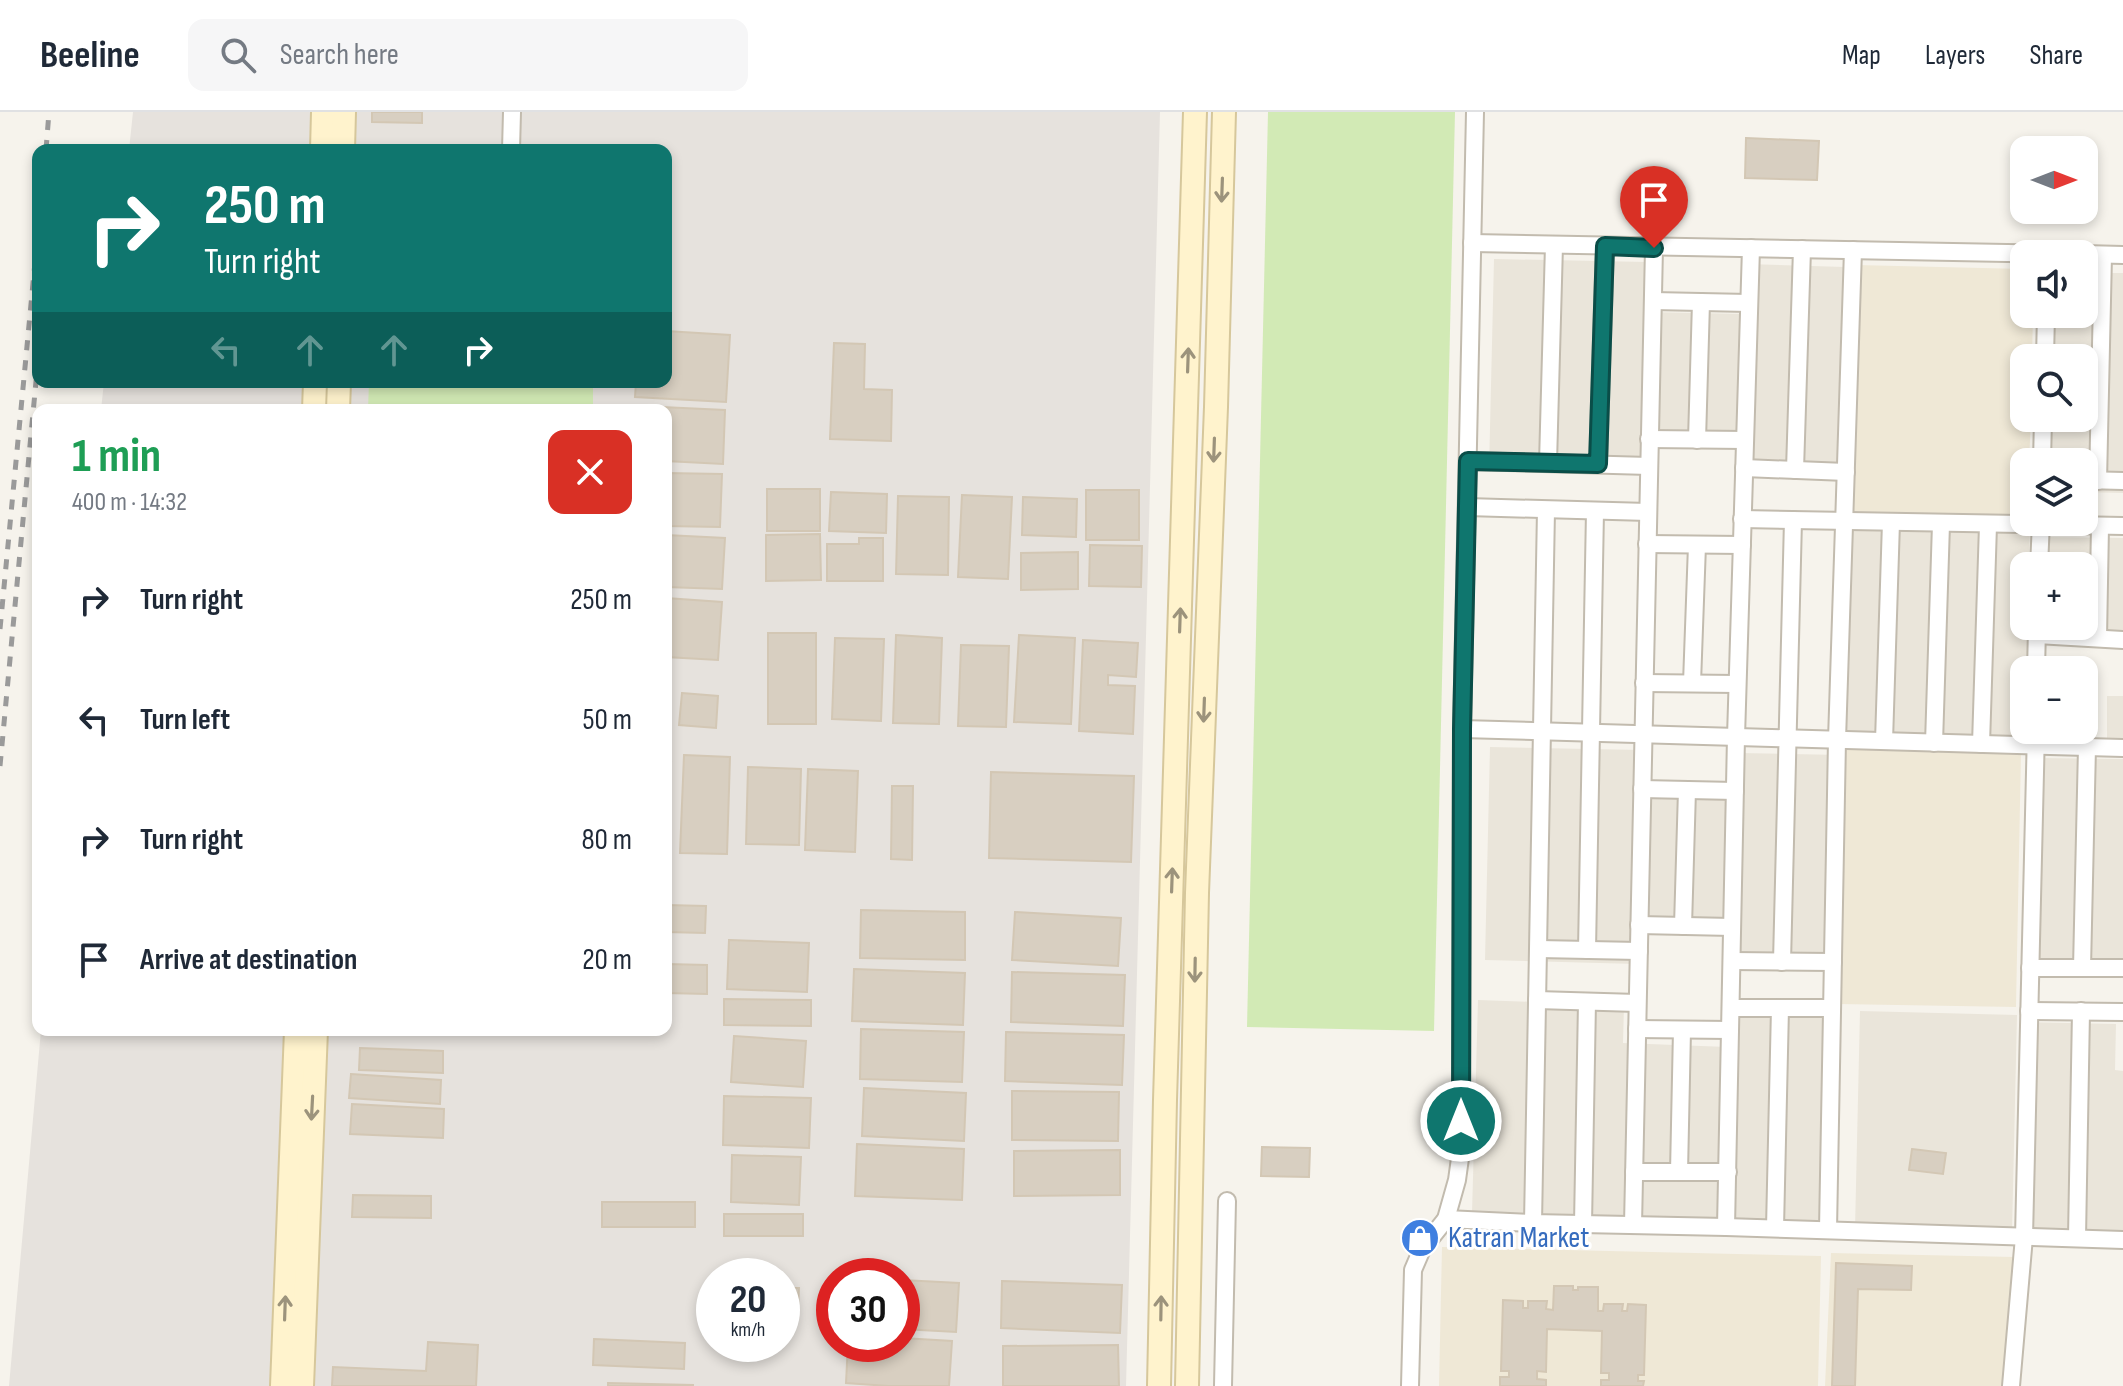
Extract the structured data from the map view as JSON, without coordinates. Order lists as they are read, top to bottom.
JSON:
{
  "places": {
    "shop": ["Katran Market"]
  },
  "north": "right",
  "page": {
    "header": "Beeline",
    "search": "Search here",
    "nav": ["Map", "Layers", "Share"],
    "map_buttons": ["+", "−"],
    "turn": ["250 m", "Turn right"],
    "heading": ["1 min", "400 m · 14:32"],
    "list": [
      {
        "name": "Turn right",
        "value": "250 m"
      },
      {
        "name": "Turn left",
        "value": "50 m"
      },
      {
        "name": "Turn right",
        "value": "80 m"
      },
      {
        "name": "Arrive at destination",
        "value": "20 m"
      }
    ],
    "speed": "20 km/h",
    "limit": "30"
  }
}
